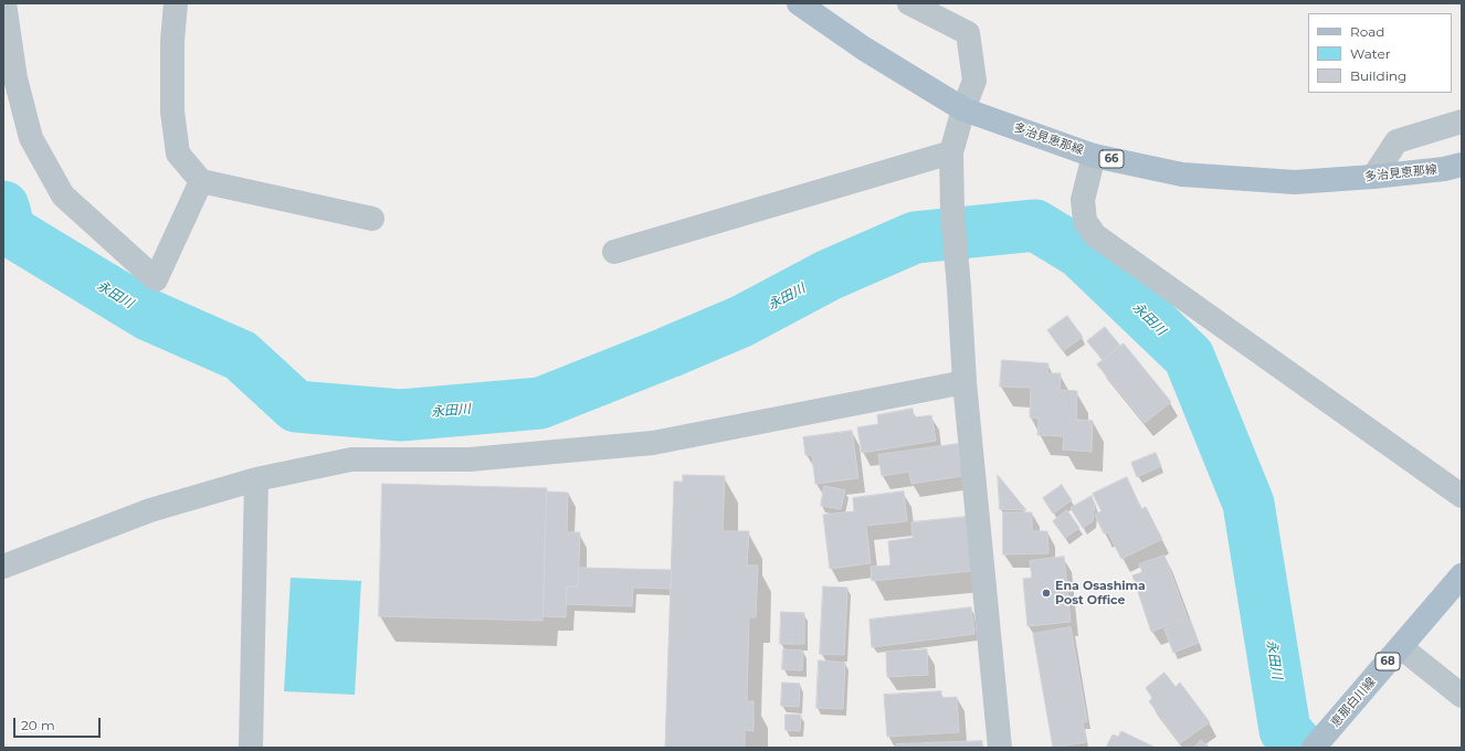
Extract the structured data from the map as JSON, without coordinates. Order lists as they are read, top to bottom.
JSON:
{
  "streets": {
    "main road": [
      "多治見恵那線",
      "66",
      "68",
      "恵那白川線"
    ]
  },
  "water": ["永田川"],
  "places": ["Ena Osashima Post Office"],
  "legend": ["Road", "Water", "Building"],
  "scale_bar": "20 m"
}
